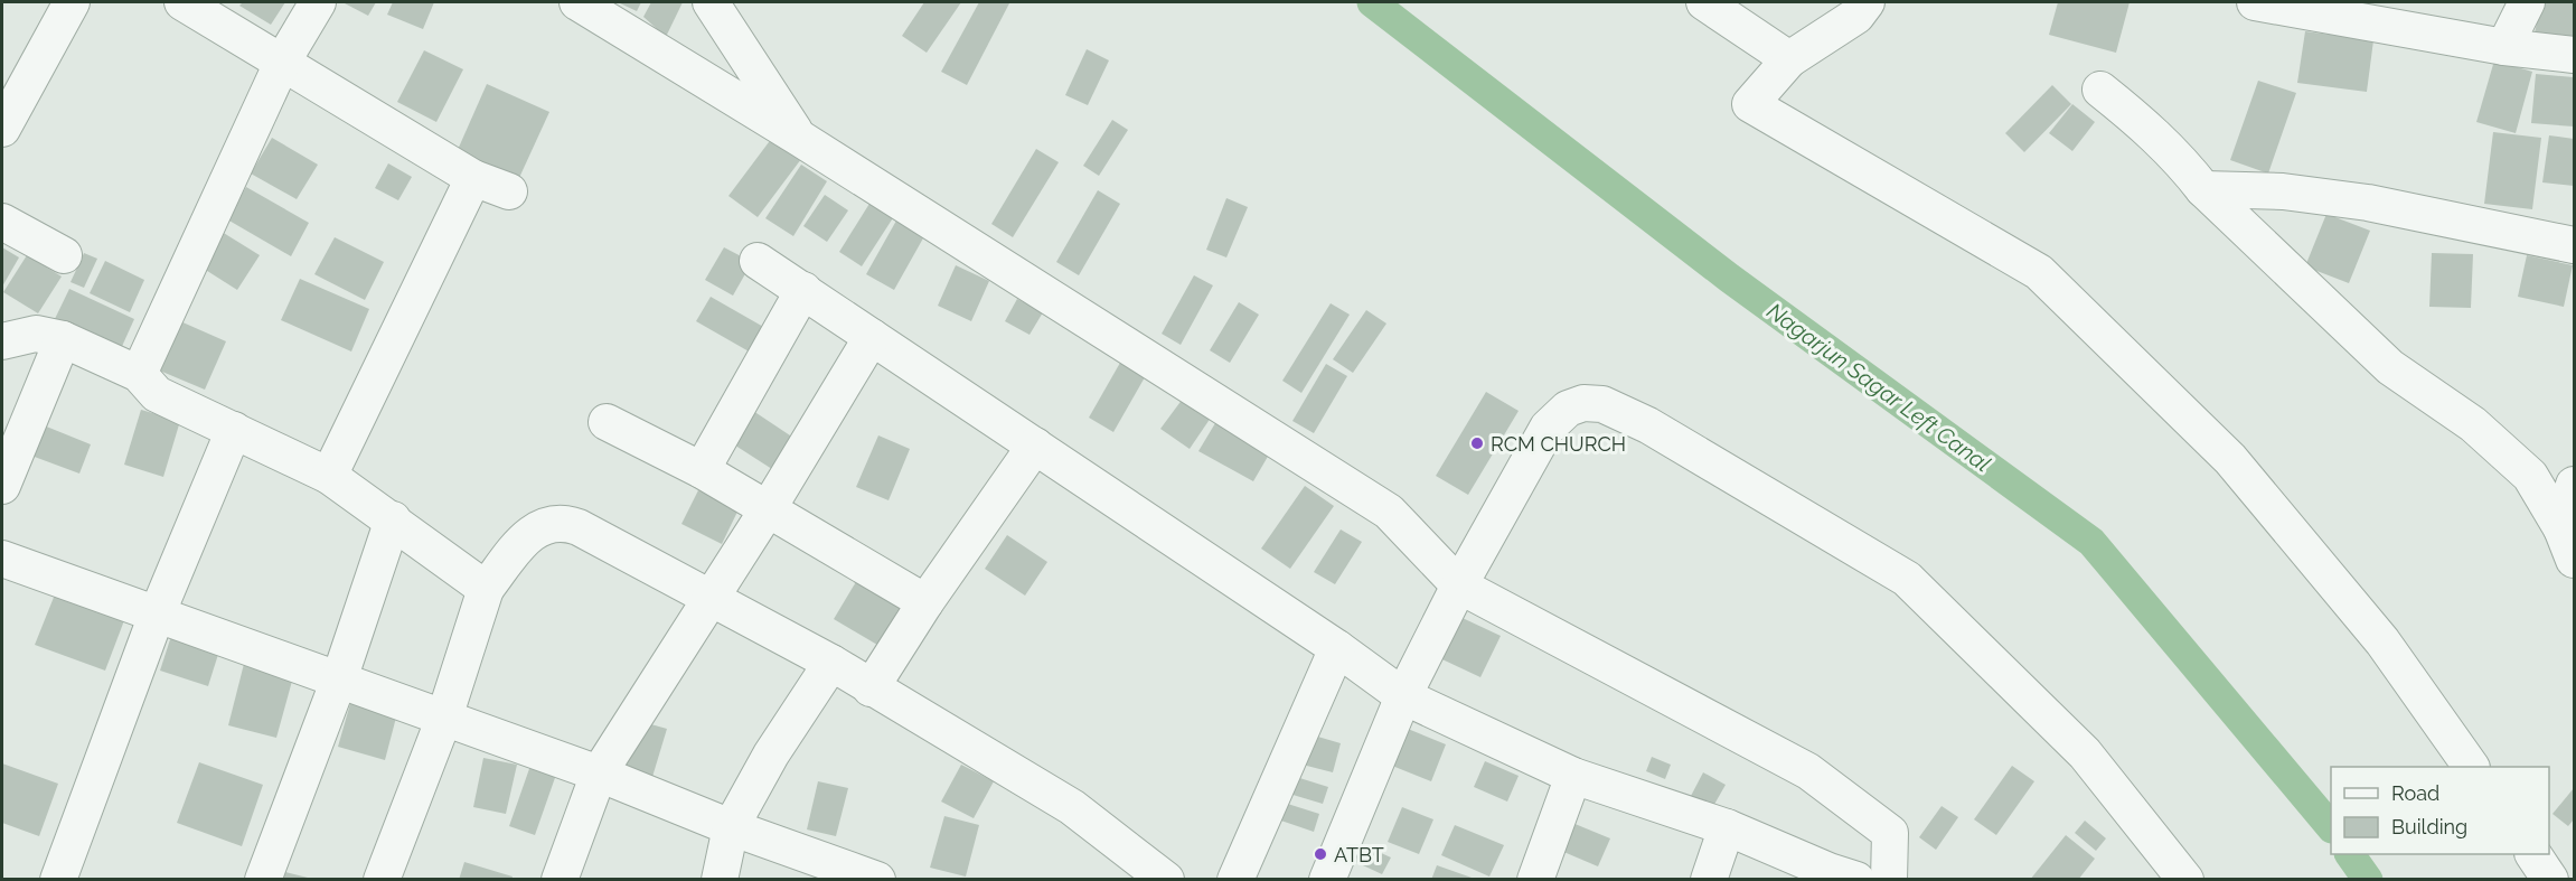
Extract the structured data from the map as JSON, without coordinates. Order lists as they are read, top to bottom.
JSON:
{
  "water": ["Nagarjun Sagar Left Canal"],
  "places": ["RCM CHURCH", "ATBT"],
  "legend": ["Road", "Building"]
}
